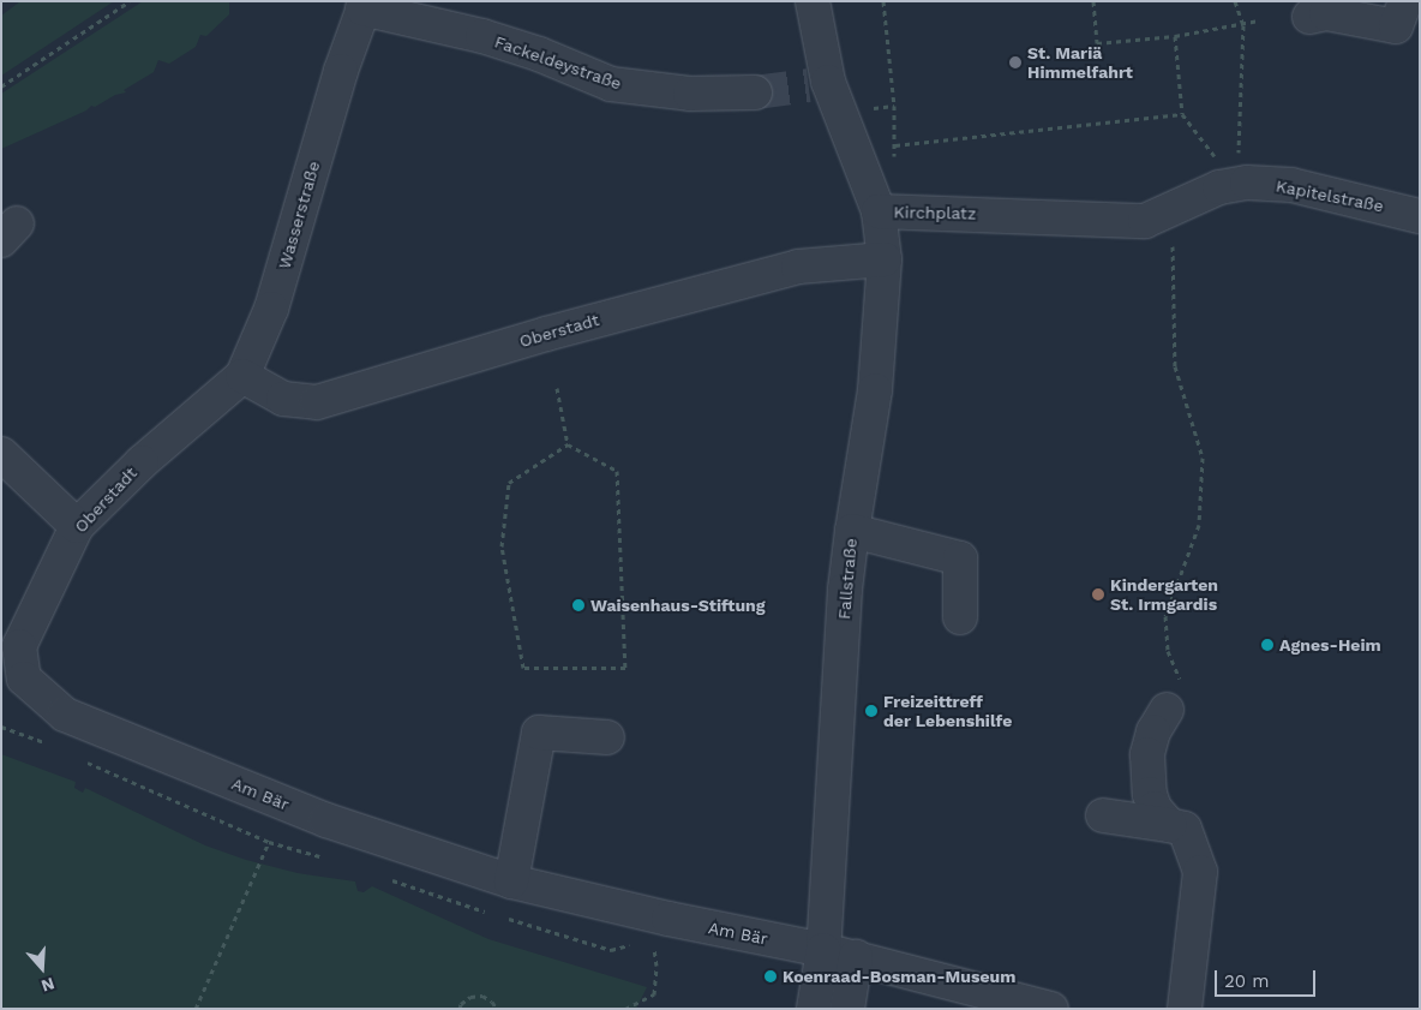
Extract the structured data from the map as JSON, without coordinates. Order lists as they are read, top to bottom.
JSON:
{
  "streets": {
    "street": [
      "Fackeldeystraße",
      "Kapitelstraße",
      "Kirchplatz",
      "Wasserstraße",
      "Oberstadt",
      "Fallstraße",
      "Am Bär"
    ]
  },
  "crossings": [
    ["Fackeldeystraße", "Wasserstraße"],
    ["Kapitelstraße", "Kirchplatz"],
    ["Kirchplatz", "Fallstraße"],
    ["Wasserstraße", "Oberstadt"],
    ["Oberstadt", "Fallstraße"],
    ["Oberstadt", "Am Bär"],
    ["Fallstraße", "Am Bär"]
  ],
  "places": [
    "St. Mariä Himmelfahrt",
    "Kindergarten St. Irmgardis",
    "Waisenhaus-Stiftung",
    "Agnes-Heim",
    "Freizeittreff der Lebenshilfe",
    "Koenraad-Bosman-Museum"
  ],
  "scale_bar": "20 m",
  "north": "bottom"
}
